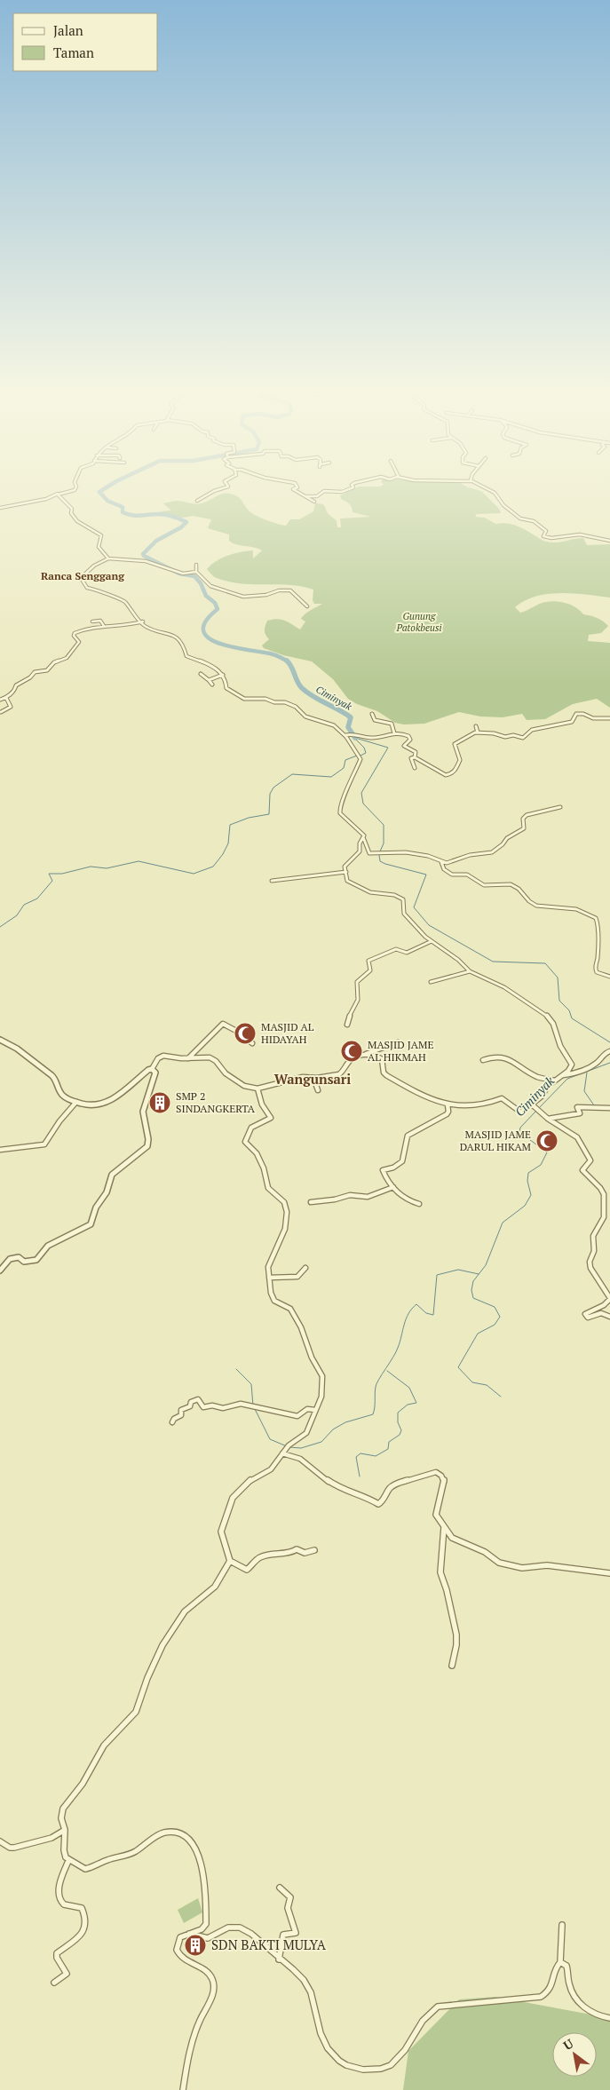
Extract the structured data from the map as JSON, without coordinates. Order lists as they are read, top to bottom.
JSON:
{
  "districts": ["Ranca Senggang", "Wangunsari"],
  "water": ["Ciminyak"],
  "parks": ["Gunung Patokbeusi"],
  "places": {
    "mosque": ["MASJID AL HIDAYAH", "MASJID JAME AL HIKMAH", "MASJID JAME DARUL HIKAM"],
    "building": ["SMP 2 SINDANGKERTA", "SDN BAKTI MULYA"]
  },
  "legend": ["Jalan", "Taman"],
  "north": "top left"
}
